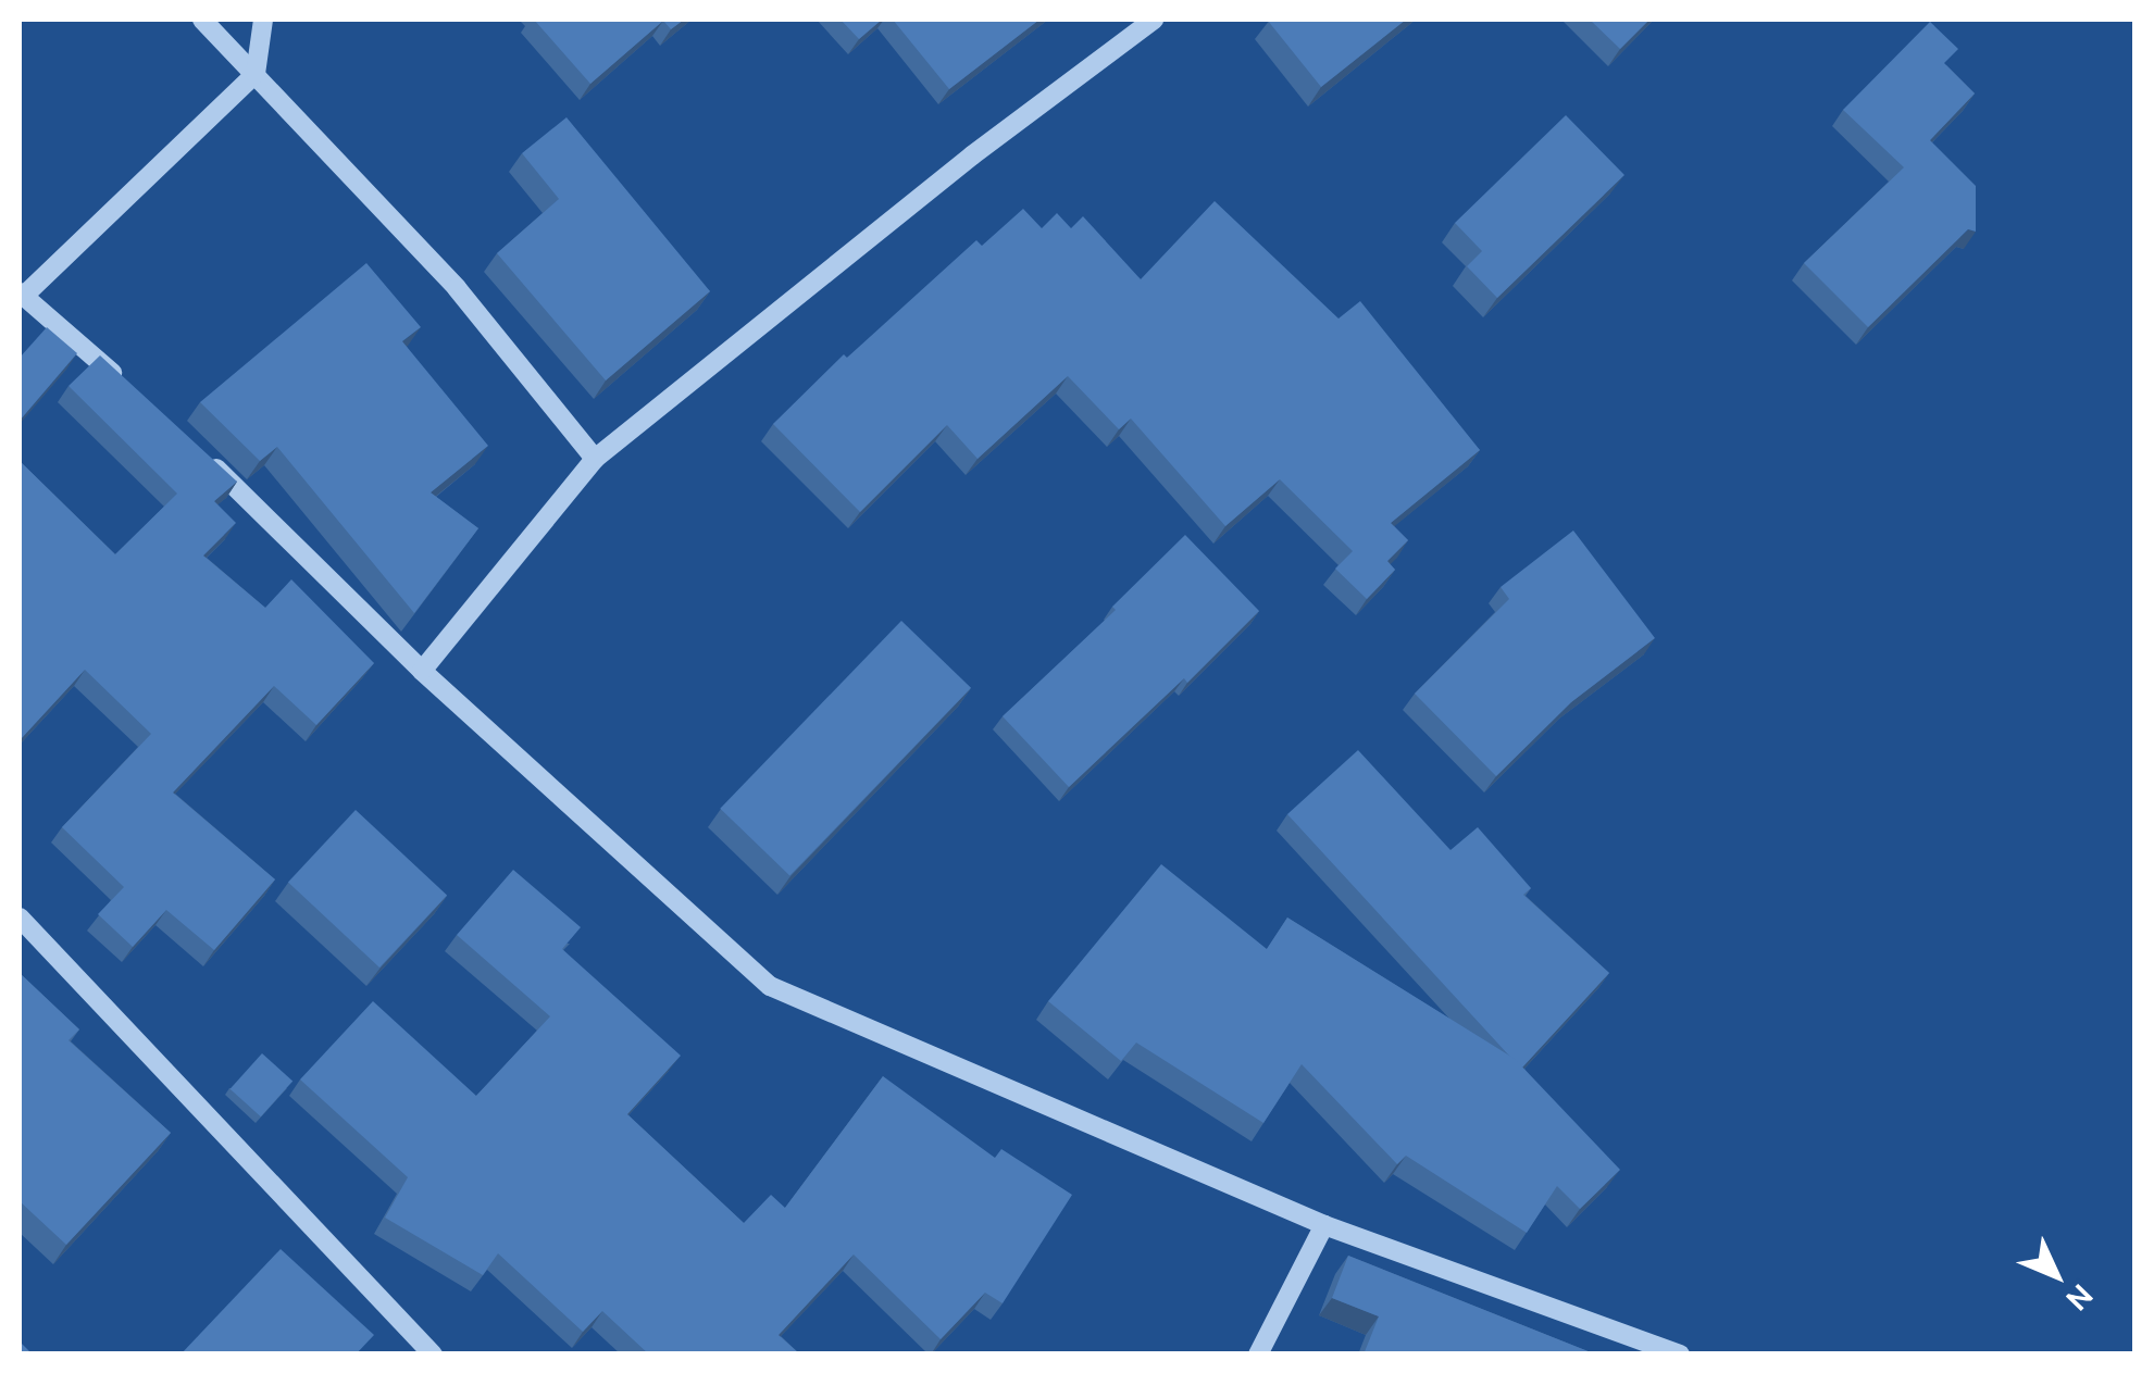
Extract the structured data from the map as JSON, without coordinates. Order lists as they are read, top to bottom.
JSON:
{
  "north": "bottom right"
}
